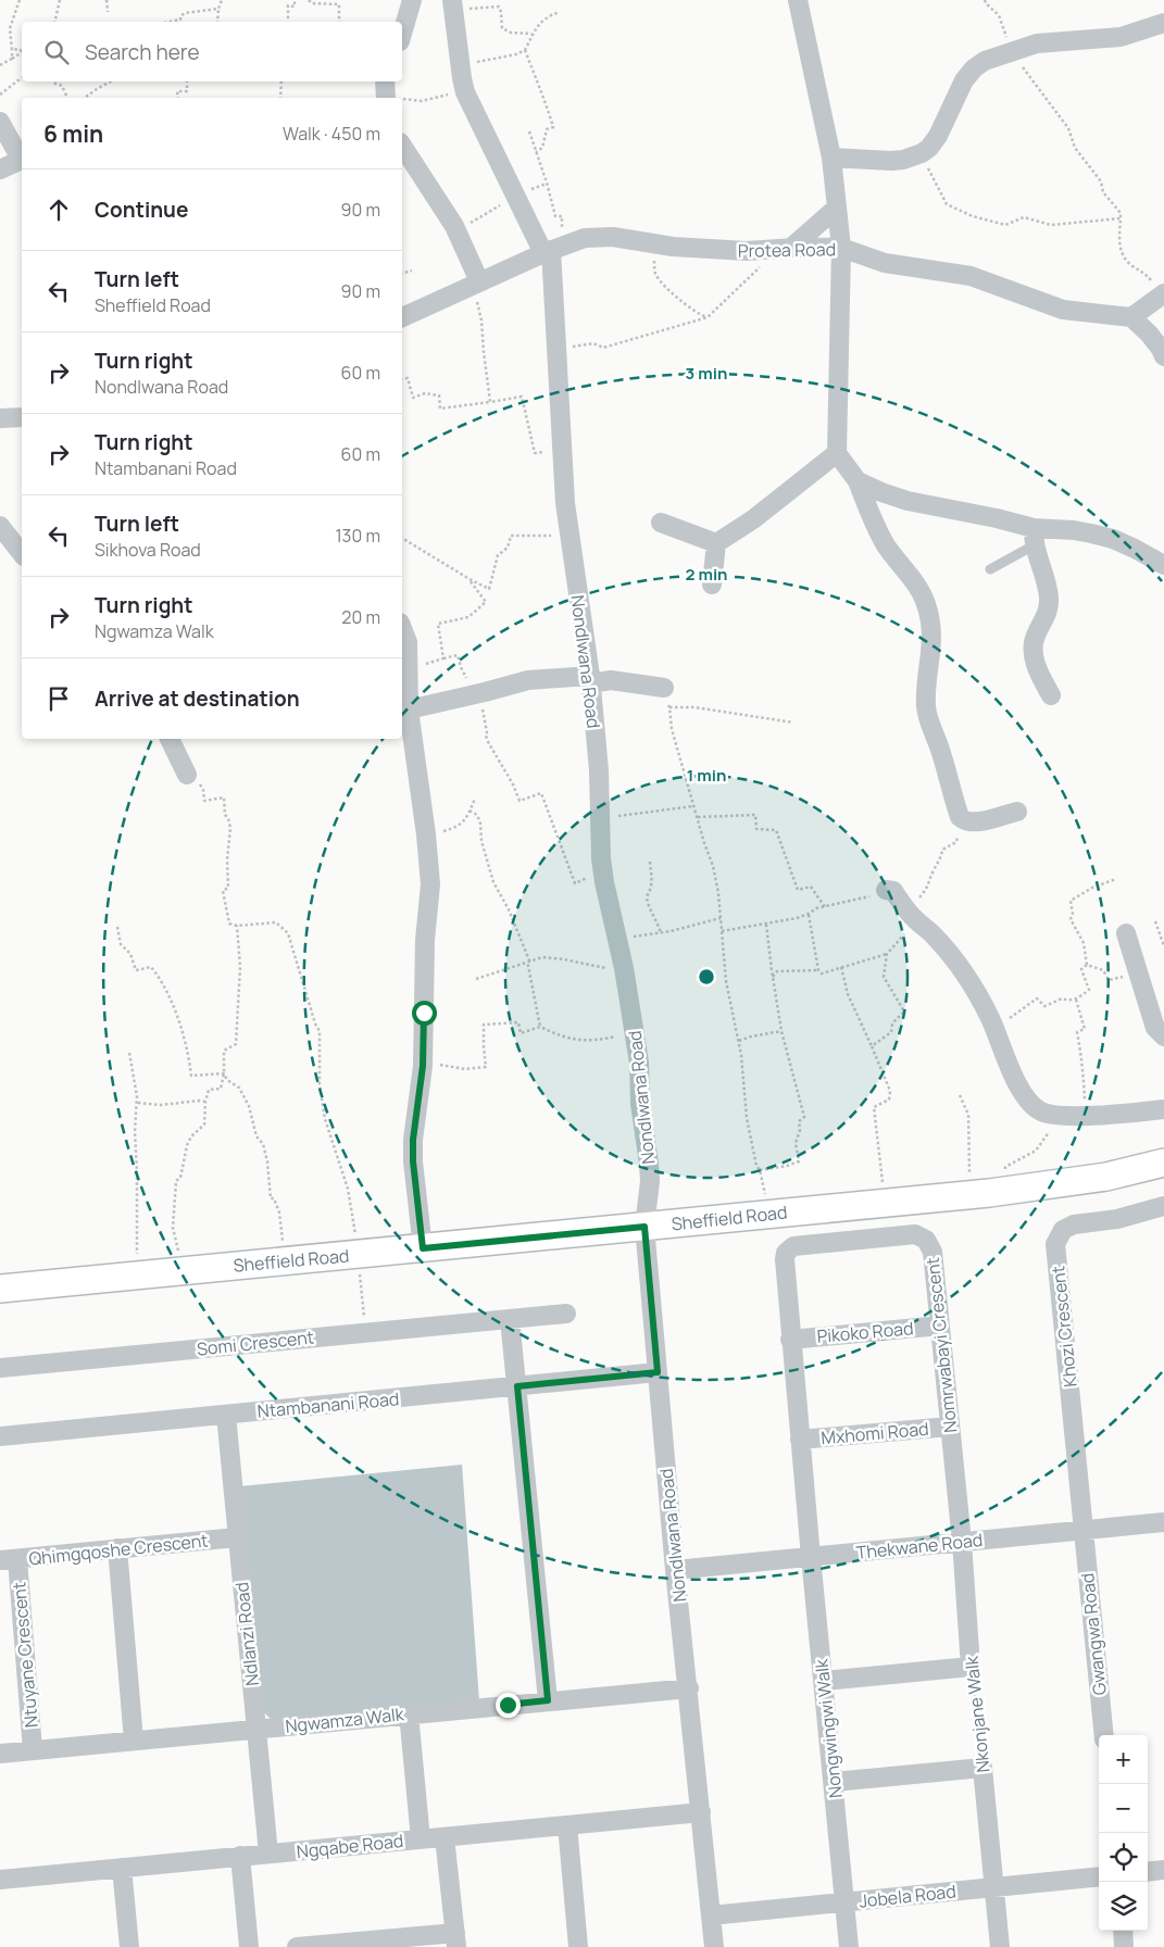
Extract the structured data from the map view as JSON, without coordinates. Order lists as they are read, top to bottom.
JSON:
{
  "streets": {
    "street": [
      "Protea Road",
      "Nondlwana Road",
      "Sheffield Road",
      "Khozi Crescent",
      "Pikoko Road",
      "Somi Crescent",
      "Nomrwabayi Crescent",
      "Ntambanani Road",
      "Mxhomi Road",
      "Thekwane Road",
      "Qhimgqoshe Crescent",
      "Ndlanzi Road",
      "Gwangwa Road",
      "Ntuyane Crescent",
      "Nkonjane Walk",
      "Ngwamza Walk",
      "Nongwingwi Walk",
      "Ngqabe Road",
      "Jobela Road"
    ]
  },
  "crossings": [
    ["Protea Road", "Nondlwana Road"],
    ["Nondlwana Road", "Sheffield Road"],
    ["Nondlwana Road", "Ntambanani Road"],
    ["Nondlwana Road", "Thekwane Road"],
    ["Nondlwana Road", "Ngwamza Walk"],
    ["Nondlwana Road", "Ngqabe Road"],
    ["Nondlwana Road", "Jobela Road"],
    ["Khozi Crescent", "Thekwane Road"],
    ["Khozi Crescent", "Gwangwa Road"],
    ["Pikoko Road", "Nomrwabayi Crescent"],
    ["Nomrwabayi Crescent", "Mxhomi Road"],
    ["Nomrwabayi Crescent", "Thekwane Road"],
    ["Nomrwabayi Crescent", "Nkonjane Walk"],
    ["Nomrwabayi Crescent", "Nongwingwi Walk"],
    ["Ntambanani Road", "Ndlanzi Road"],
    ["Thekwane Road", "Gwangwa Road"],
    ["Thekwane Road", "Nkonjane Walk"],
    ["Thekwane Road", "Nongwingwi Walk"],
    ["Qhimgqoshe Crescent", "Ndlanzi Road"],
    ["Qhimgqoshe Crescent", "Ntuyane Crescent"],
    ["Ndlanzi Road", "Ngwamza Walk"],
    ["Ndlanzi Road", "Ngqabe Road"],
    ["Ntuyane Crescent", "Ngwamza Walk"],
    ["Nkonjane Walk", "Jobela Road"],
    ["Nongwingwi Walk", "Jobela Road"]
  ],
  "page": {
    "search": "Search here",
    "heading": ["6 min", "Walk · 450 m"],
    "list": [
      ["Continue", "90 m"],
      ["Turn left", "Sheffield Road", "90 m"],
      ["Turn right", "Nondlwana Road", "60 m"],
      ["Turn right", "Ntambanani Road", "60 m"],
      ["Turn left", "Sikhova Road", "130 m"],
      ["Turn right", "Ngwamza Walk", "20 m"],
      "Arrive at destination"
    ],
    "map_buttons": ["+", "−"]
  },
  "rings": ["3 min", "2 min", "1 min"]
}
